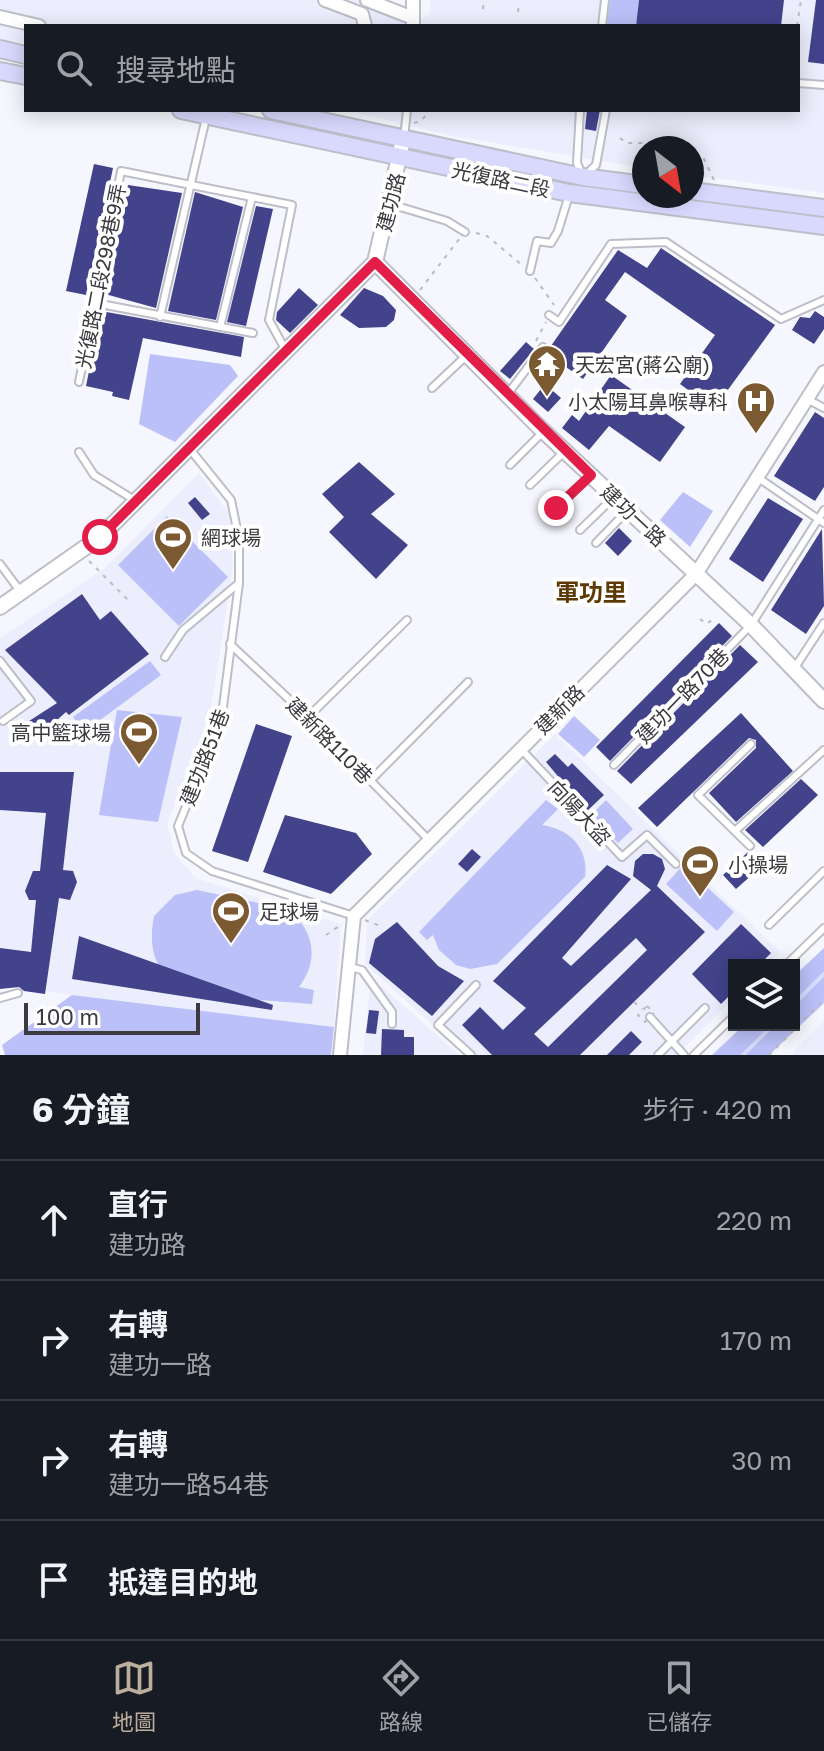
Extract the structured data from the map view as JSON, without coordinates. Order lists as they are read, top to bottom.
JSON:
{
  "streets": {
    "main road": ["光復路二段"],
    "street": ["建功路", "建功一路", "建新路"],
    "lane": [
      "光復路二段298巷9弄",
      "建功一路70巷",
      "建新路110巷",
      "建功路51巷",
      "向陽大盜"
    ]
  },
  "crossings": [
    ["光復路二段", "建功路"],
    ["建功路", "建功一路"],
    ["建功一路", "建功一路70巷"],
    ["建功一路", "建新路"],
    ["建新路", "建新路110巷"],
    ["建新路", "建功路51巷"],
    ["建新路", "向陽大盜"],
    ["建新路110巷", "建功路51巷"]
  ],
  "districts": ["軍功里"],
  "places": {
    "temple": ["天宏宮(蔣公廟)"],
    "hospital": ["小太陽耳鼻喉專科"],
    "sports": [
      "網球場",
      "高中籃球場",
      "小操場",
      "足球場"
    ]
  },
  "scale_bar": "100 m",
  "north": "bottom right",
  "page": {
    "search": "搜尋地點",
    "scale": "100 m",
    "heading": ["6 分鐘", "步行 · 420 m"],
    "list": [
      ["直行", "建功路", "220 m"],
      ["右轉", "建功一路", "170 m"],
      ["右轉", "建功一路54巷", "30 m"],
      "抵達目的地"
    ],
    "nav": ["地圖", "路線", "已儲存"]
  }
}
